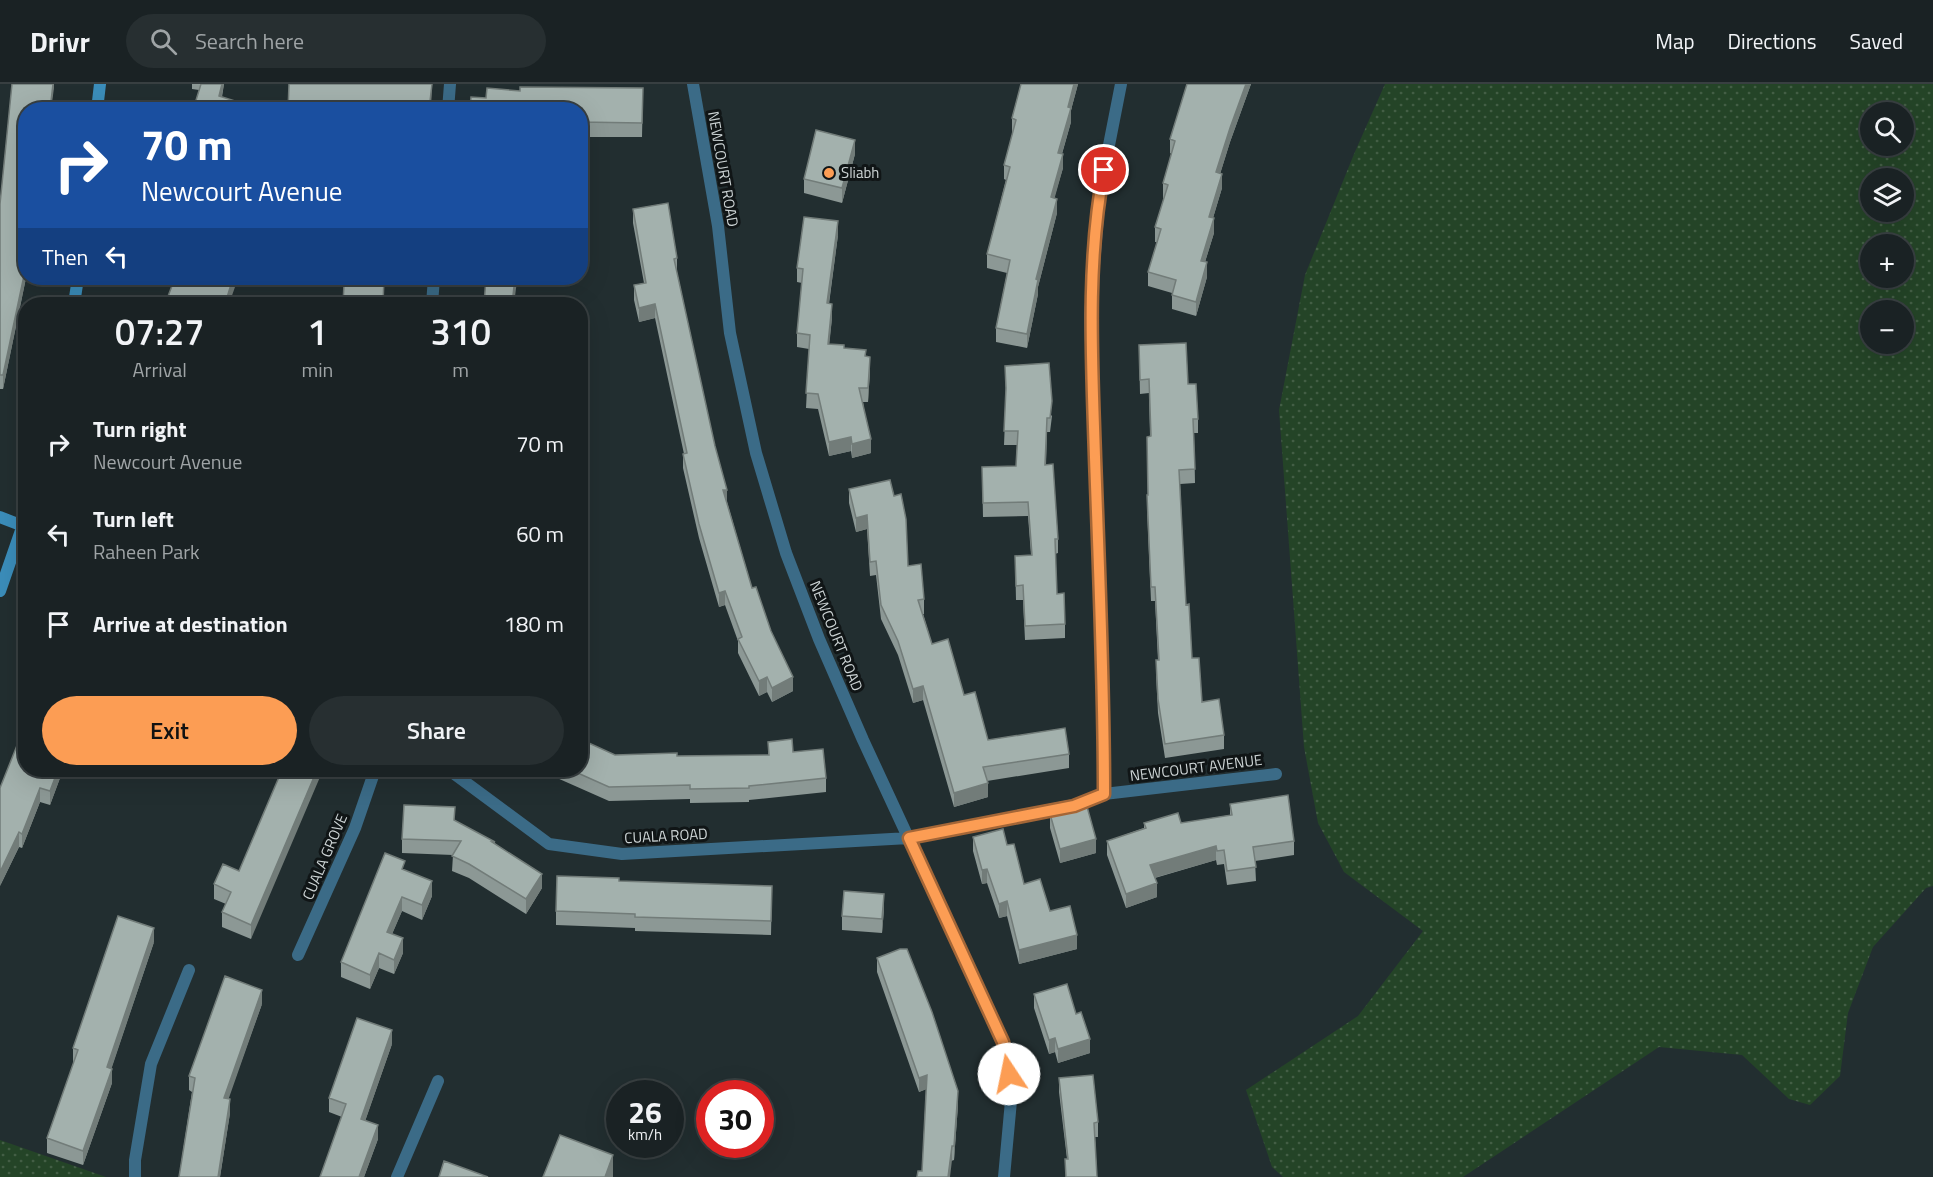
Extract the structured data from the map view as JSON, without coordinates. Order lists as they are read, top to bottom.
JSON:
{
  "streets": {
    "street": [
      "NEWCOURT ROAD",
      "NEWCOURT AVENUE",
      "CUALA ROAD",
      "CUALA GROVE"
    ]
  },
  "crossings": [
    ["NEWCOURT ROAD", "NEWCOURT AVENUE"],
    ["NEWCOURT ROAD", "CUALA ROAD"],
    ["NEWCOURT AVENUE", "CUALA ROAD"]
  ],
  "places": ["Sliabh"],
  "page": {
    "header": "Drivr",
    "search": "Search here",
    "nav": ["Map", "Directions", "Saved"],
    "map_buttons": ["+", "−"],
    "turn": ["70 m", "Newcourt Avenue"],
    "then": "Then",
    "eta": [
      "07:27",
      "Arrival",
      "1",
      "min",
      "310",
      "m"
    ],
    "list": [
      {
        "name": "Turn right",
        "note": "Newcourt Avenue",
        "value": "70 m"
      },
      {
        "name": "Turn left",
        "note": "Raheen Park",
        "value": "60 m"
      },
      {
        "name": "Arrive at destination",
        "value": "180 m"
      }
    ],
    "buttons": ["Exit", "Share"],
    "speed": "26 km/h",
    "limit": "30"
  }
}
